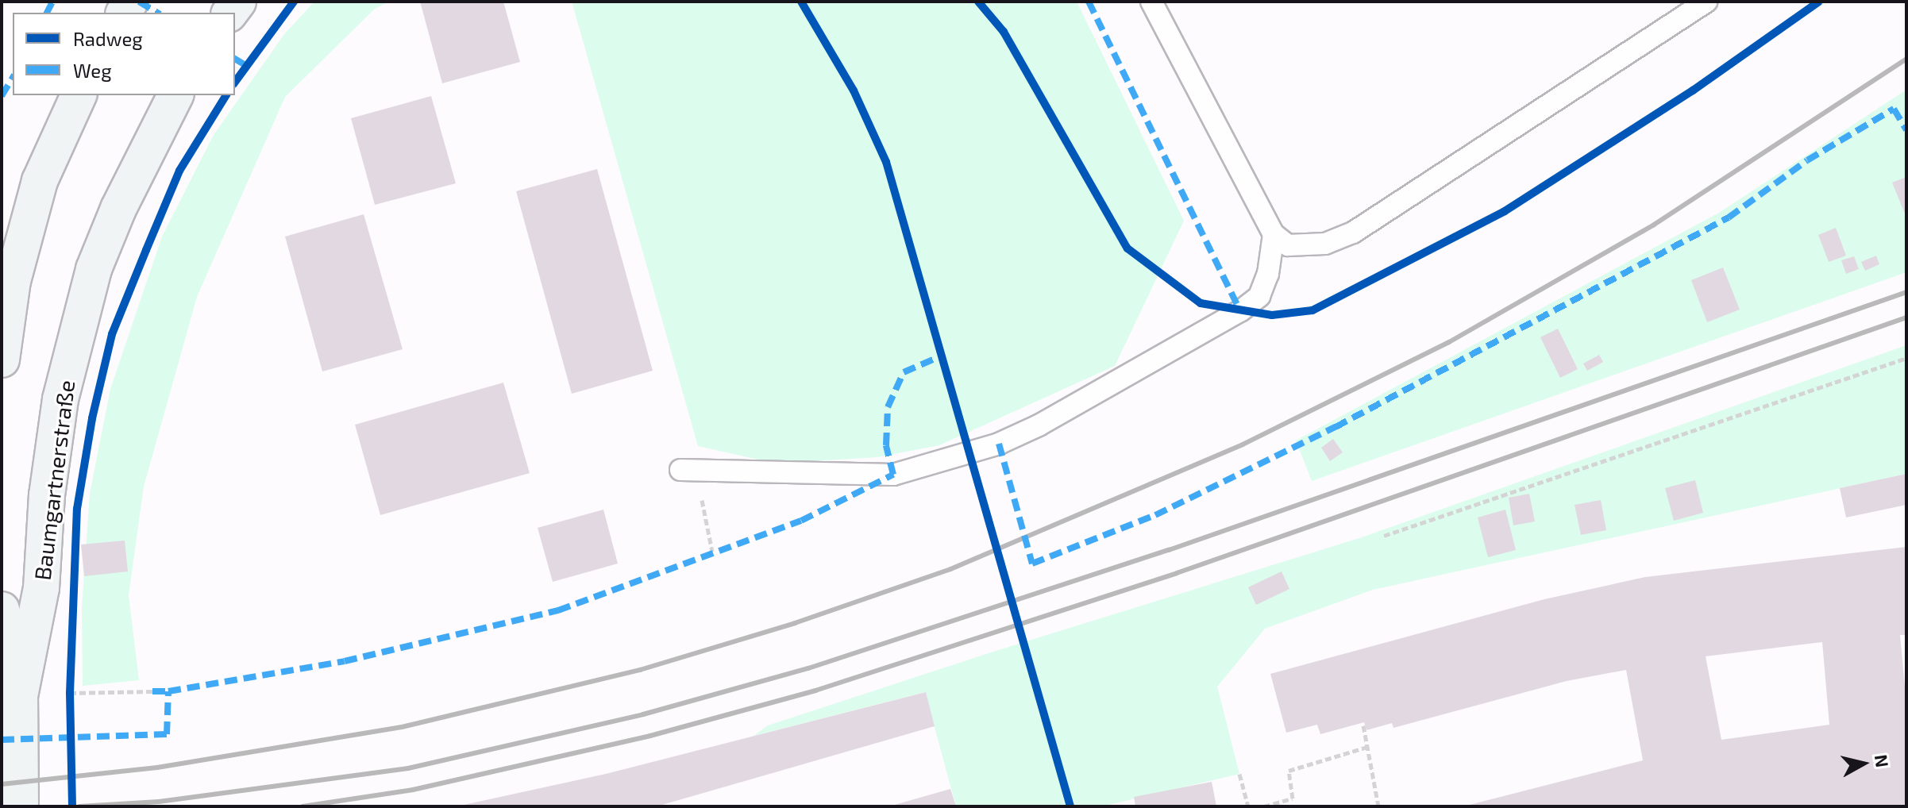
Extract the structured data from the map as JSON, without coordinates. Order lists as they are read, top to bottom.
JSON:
{
  "streets": {
    "main road": ["Baumgartnerstraße"]
  },
  "legend": ["Radweg", "Weg"],
  "north": "right"
}
